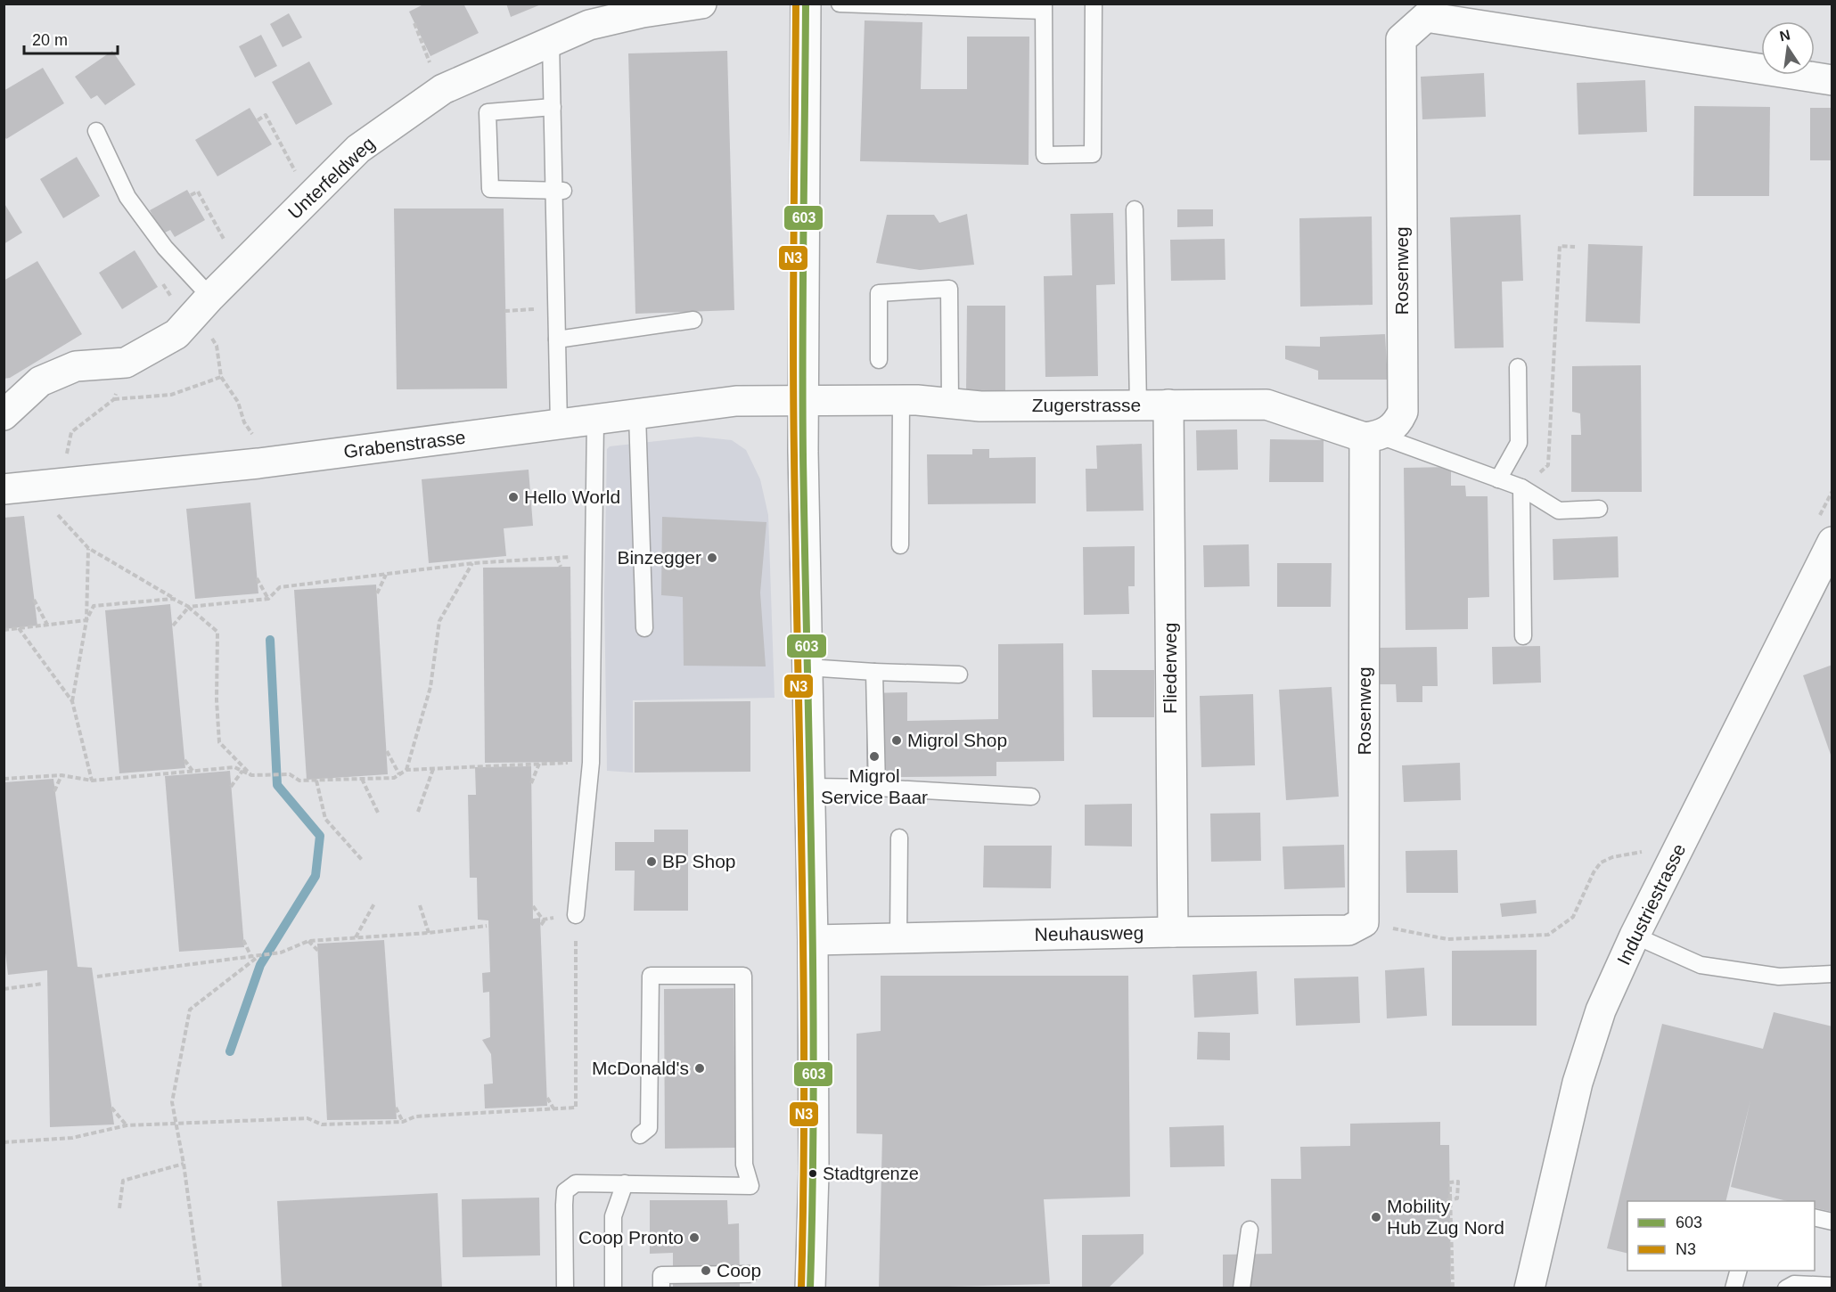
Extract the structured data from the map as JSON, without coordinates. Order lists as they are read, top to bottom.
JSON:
{
  "streets": {
    "street": [
      "Unterfeldweg",
      "Rosenweg",
      "Zugerstrasse",
      "Grabenstrasse",
      "Fliederweg",
      "Industriestrasse",
      "Neuhausweg"
    ]
  },
  "crossings": [
    ["Rosenweg", "Zugerstrasse"],
    ["Rosenweg", "Neuhausweg"],
    ["Zugerstrasse", "Grabenstrasse"],
    ["Zugerstrasse", "Fliederweg"],
    ["Fliederweg", "Neuhausweg"]
  ],
  "places": [
    "Hello World",
    "Binzegger",
    "Migrol Shop",
    "Migrol Service Baar",
    "BP Shop",
    "McDonald's",
    "Stadtgrenze",
    "Mobility Hub Zug Nord",
    "Coop Pronto",
    "Coop"
  ],
  "lines": ["transit line 603", "transit line N3"],
  "legend": ["603", "N3"],
  "scale_bar": "20 m",
  "north": "top"
}
